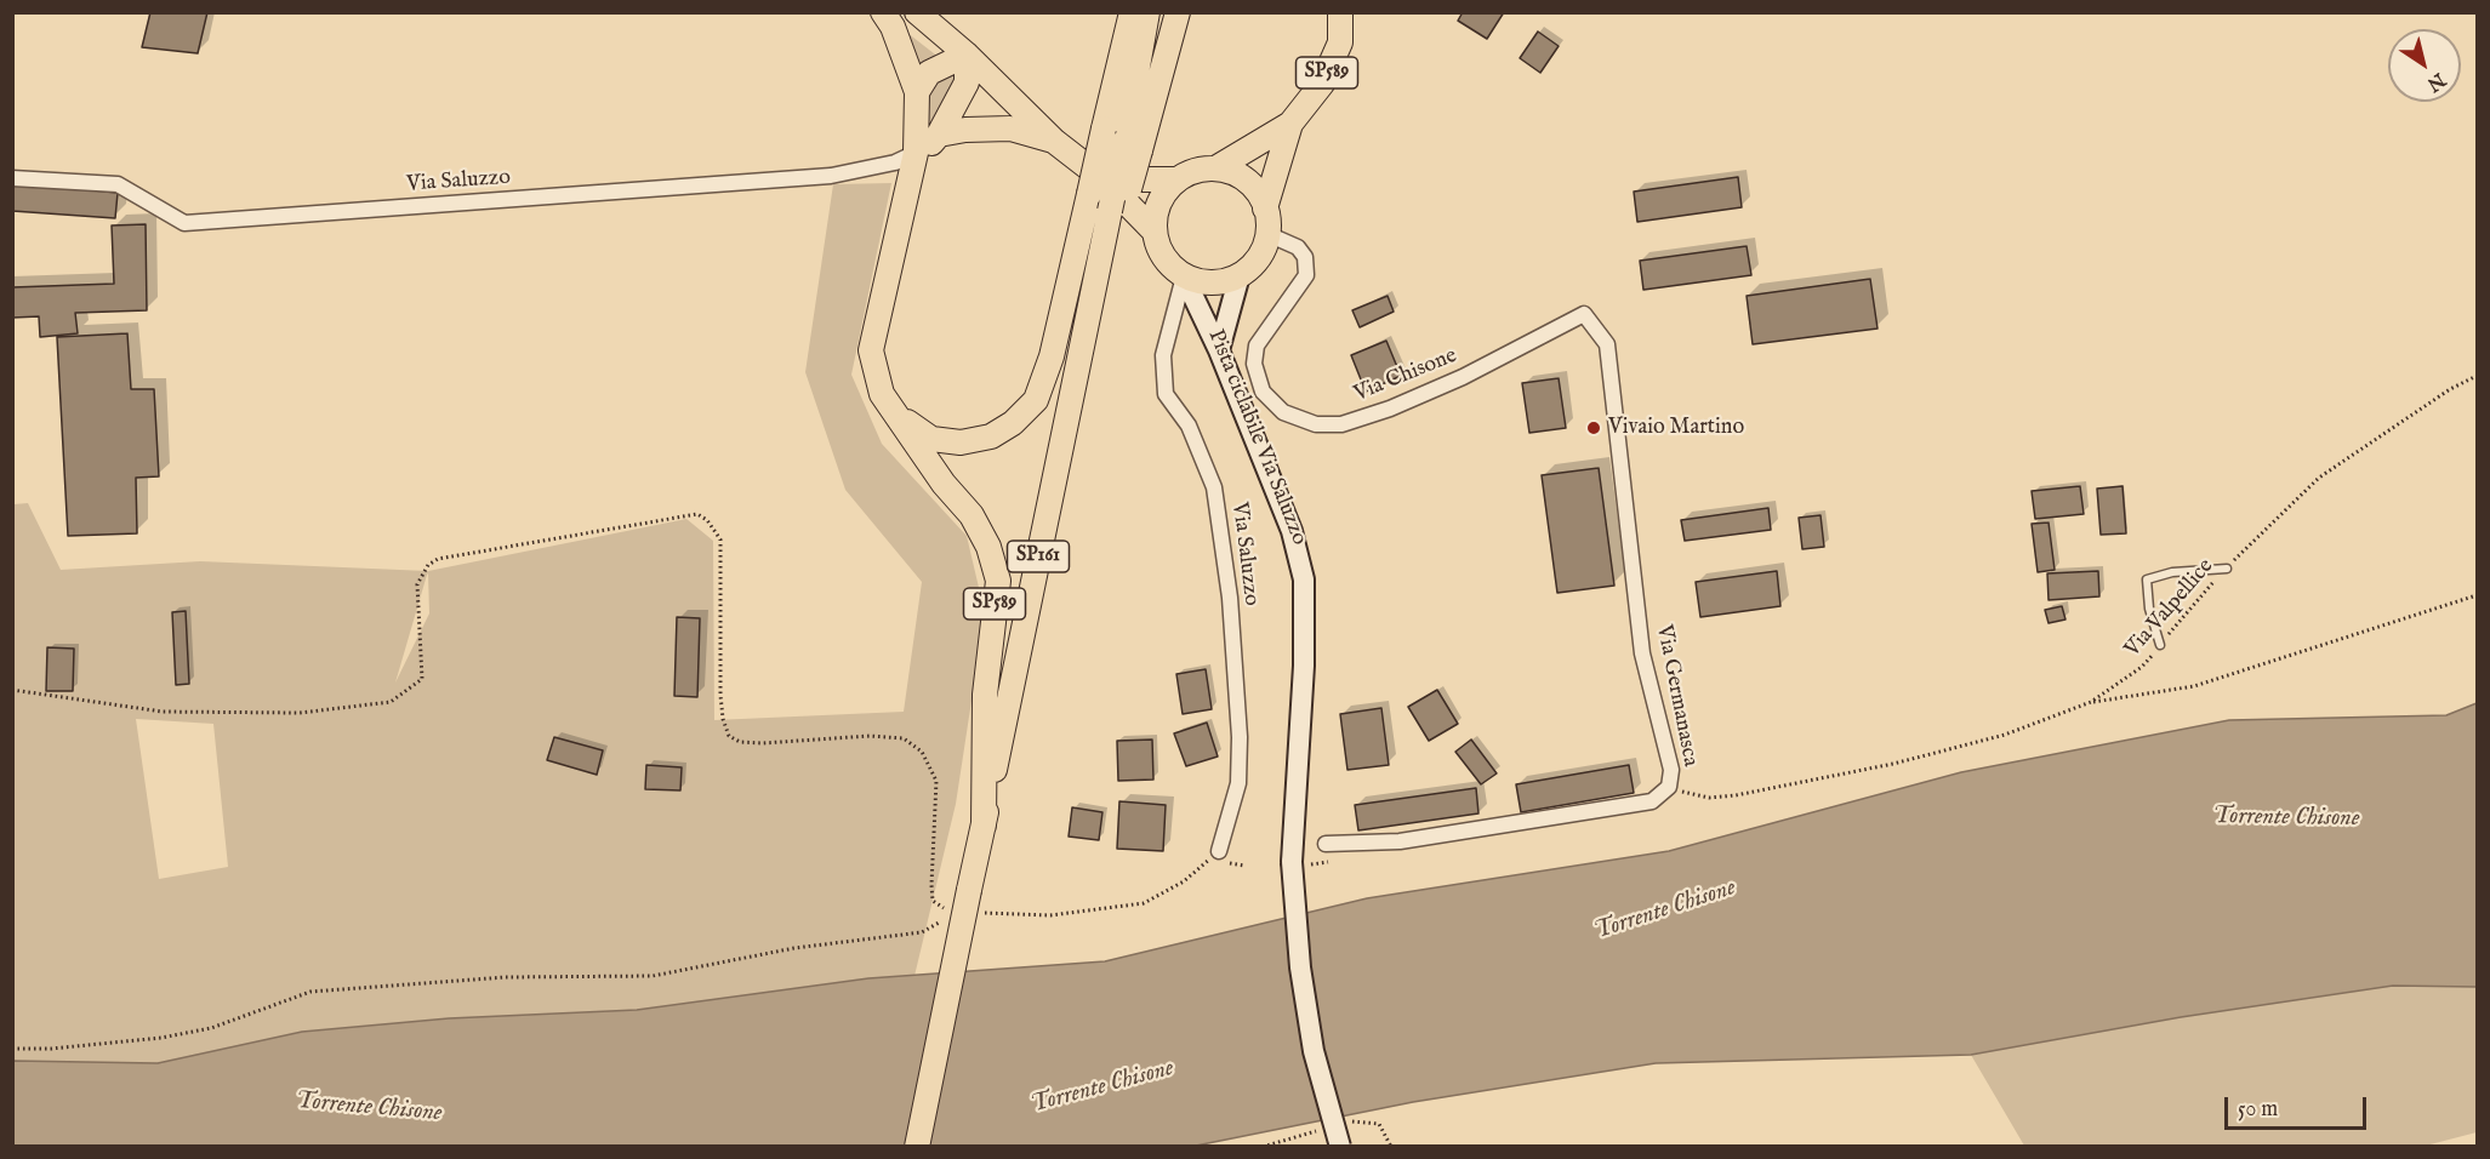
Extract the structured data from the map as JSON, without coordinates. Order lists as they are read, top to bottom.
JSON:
{
  "streets": {
    "main road": ["SP589", "SP161"],
    "street": ["Via Saluzzo", "Via Chisone", "Via Germanasca"],
    "path": ["Via Valpellice"]
  },
  "crossings": [
    ["SP589", "Via Saluzzo"],
    ["SP589", "Via Chisone"],
    ["SP589", "SP161"],
    ["Via Saluzzo", "Via Chisone"],
    ["Via Chisone", "Via Germanasca"],
    ["Via Valpellice", "Via Germanasca"]
  ],
  "water": ["Torrente Chisone"],
  "places": ["Vivaio Martino"],
  "scale_bar": "50 m",
  "north": "bottom right"
}
